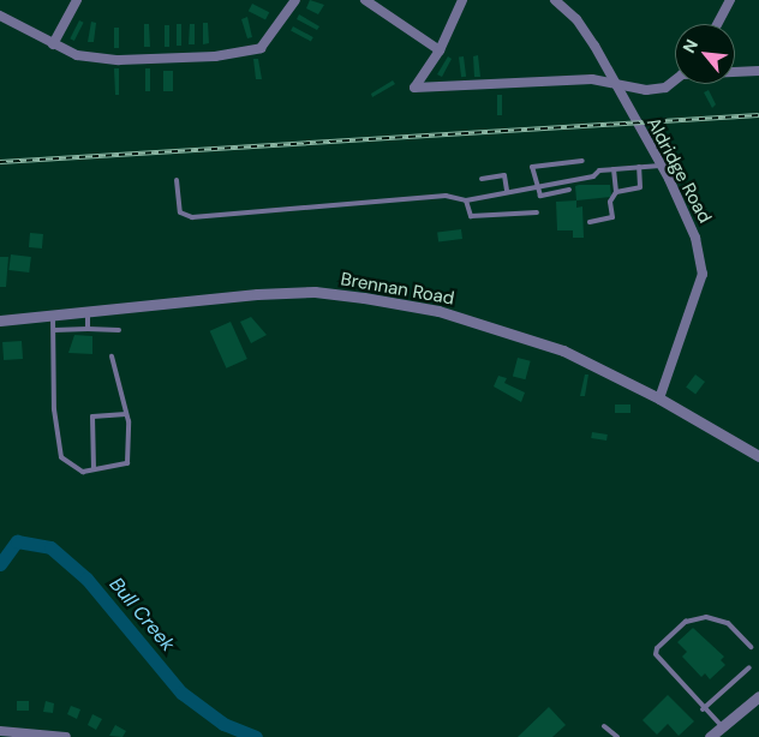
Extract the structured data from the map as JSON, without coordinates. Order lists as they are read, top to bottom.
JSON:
{
  "streets": {
    "street": ["Aldridge Road", "Brennan Road"]
  },
  "crossings": [
    ["Aldridge Road", "Brennan Road"]
  ],
  "water": ["Bull Creek"],
  "north": "top left"
}
